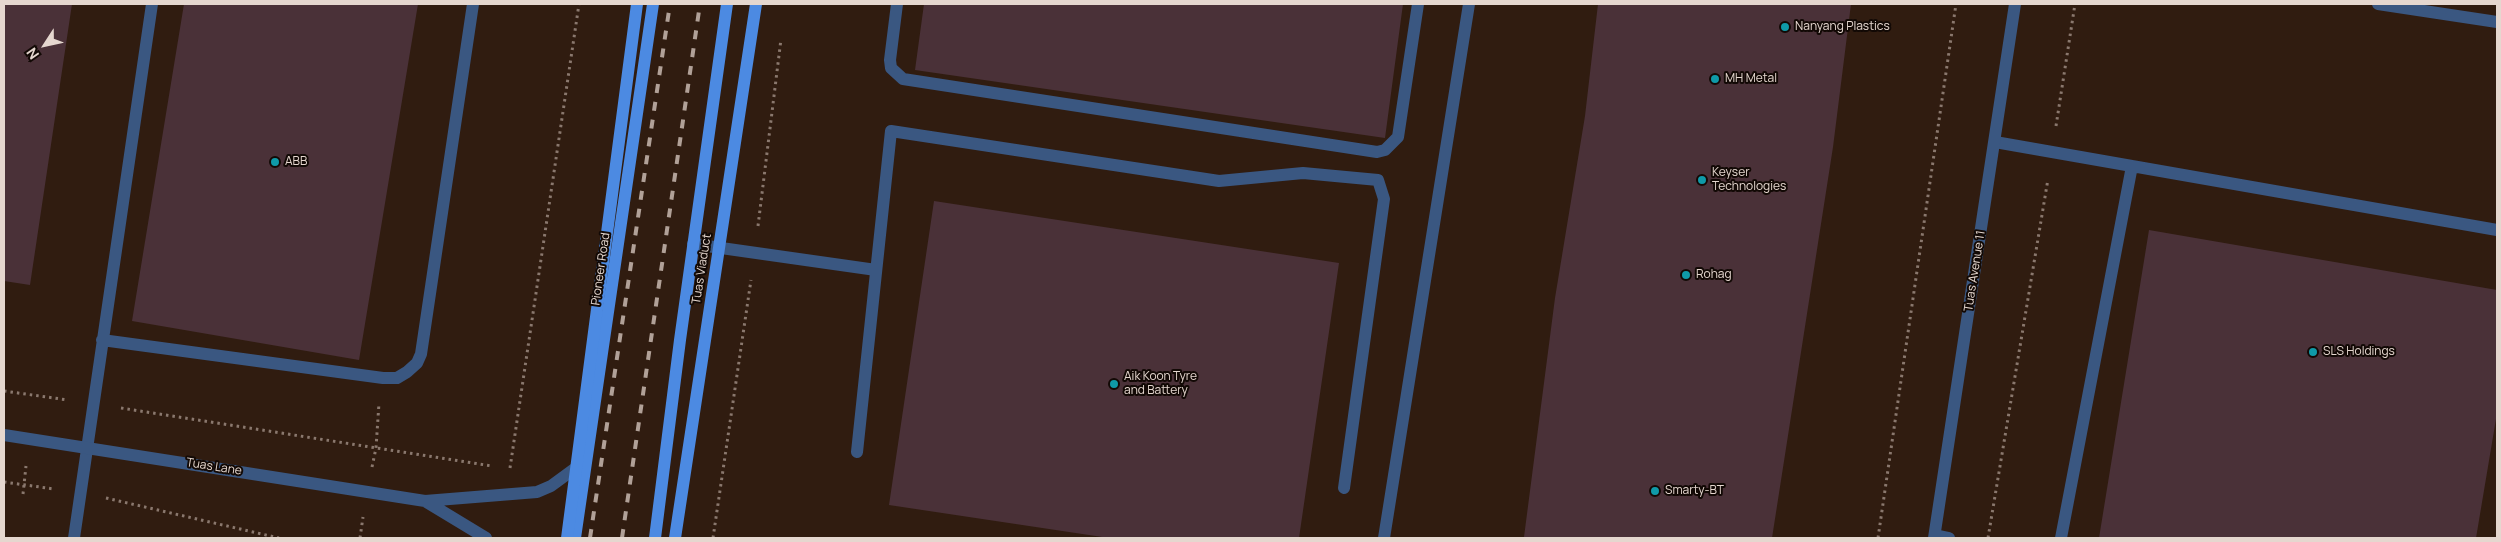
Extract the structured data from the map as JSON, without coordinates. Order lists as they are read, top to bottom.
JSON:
{
  "streets": {
    "main road": ["Pioneer Road", "Tuas Viaduct"],
    "street": ["Tuas Avenue 11", "Tuas Lane"]
  },
  "crossings": [
    ["Pioneer Road", "Tuas Lane"]
  ],
  "places": [
    "Nanyang Plastics",
    "MH Metal",
    "ABB",
    "Keyser Technologies",
    "Rohag",
    "SLS Holdings",
    "Aik Koon Tyre and Battery",
    "Smarty-BT"
  ],
  "north": "bottom left"
}
